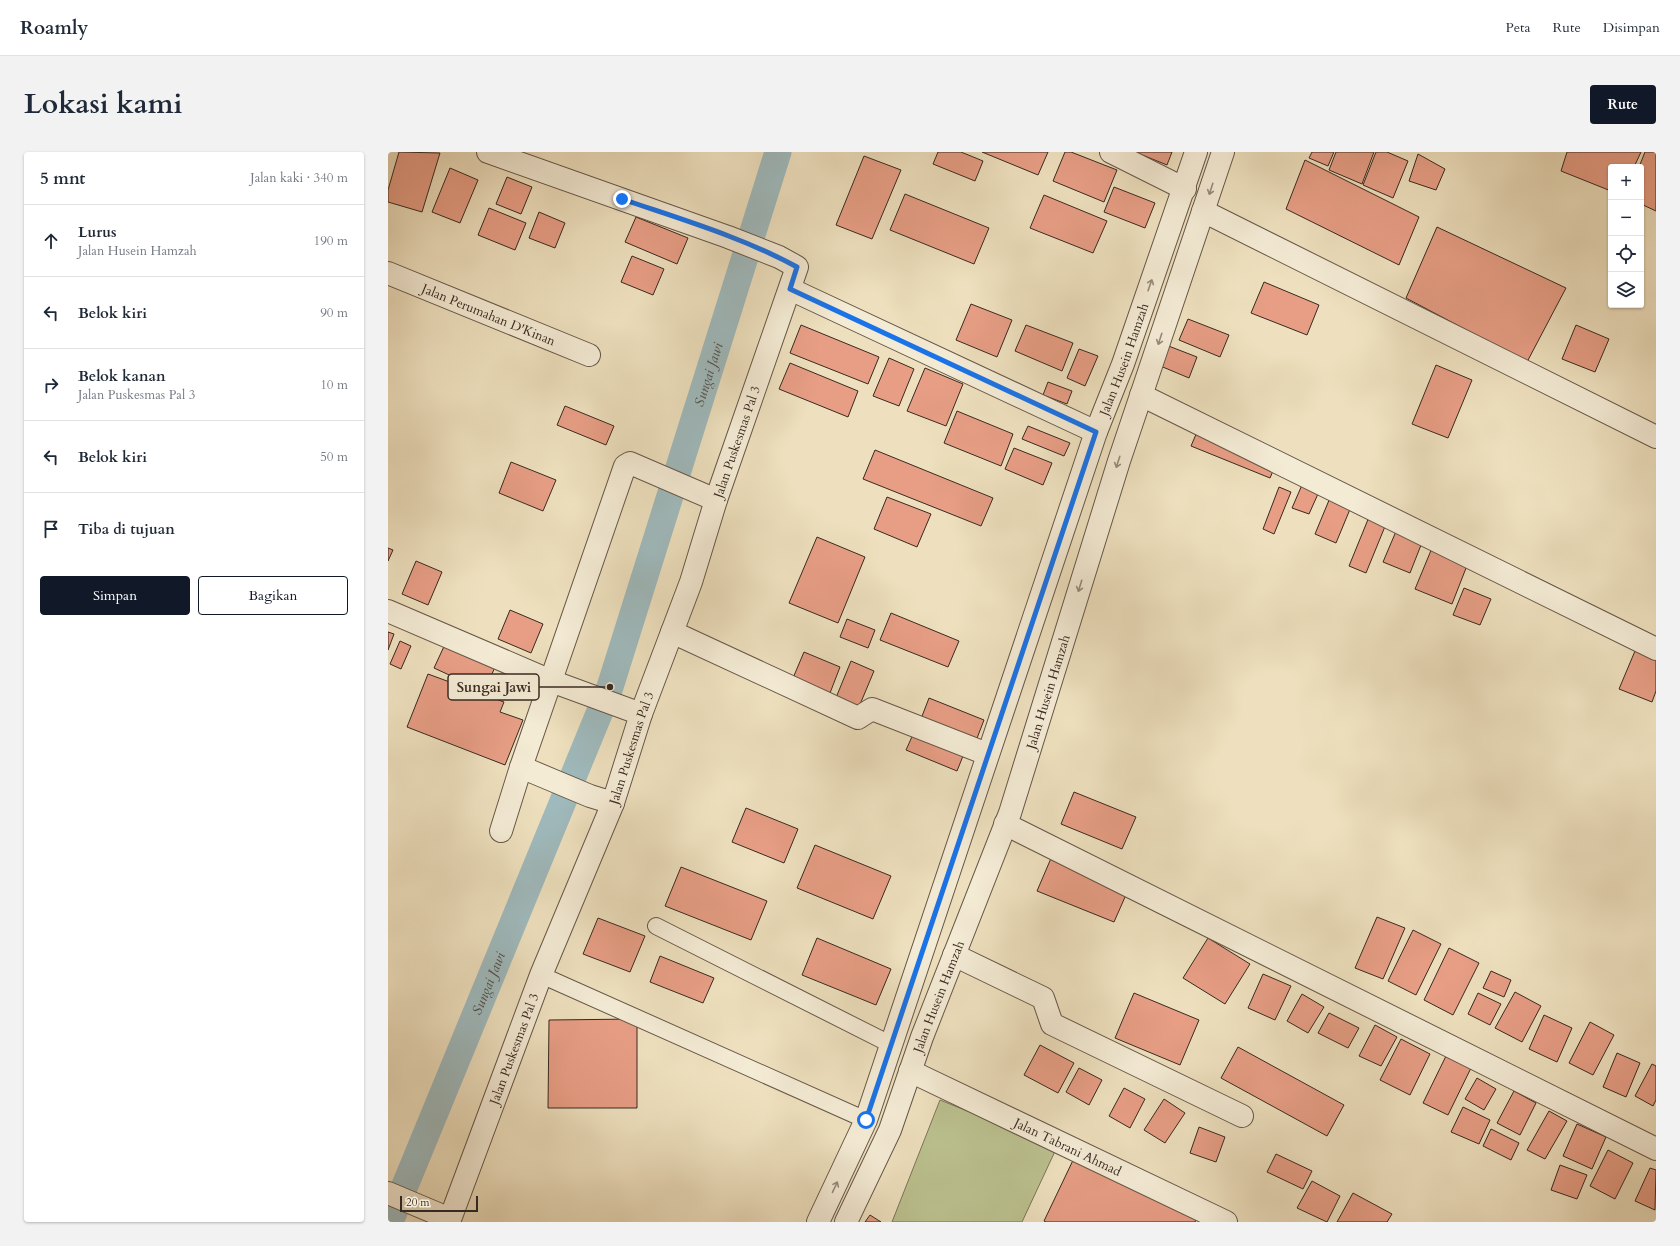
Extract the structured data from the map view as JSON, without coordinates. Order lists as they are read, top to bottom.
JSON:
{
  "streets": {
    "street": [
      "Jalan Perumahan D'Kinan",
      "Jalan Husein Hamzah",
      "Jalan Puskesmas Pal 3",
      "Jalan Tabrani Ahmad"
    ]
  },
  "crossings": [
    ["Jalan Husein Hamzah", "Jalan Tabrani Ahmad"]
  ],
  "water": ["Sungai Jawi"],
  "places": ["Sungai Jawi"],
  "scale_bar": "20 m",
  "page": {
    "header": "Roamly",
    "nav": ["Peta", "Rute", "Disimpan"],
    "title": "Lokasi kami",
    "buttons": [
      "Rute",
      ["Simpan", "Bagikan"]
    ],
    "heading": ["5 mnt", "Jalan kaki · 340 m"],
    "map_buttons": ["+", "−"],
    "list": [
      ["Lurus", "Jalan Husein Hamzah", "190 m"],
      ["Belok kiri", "90 m"],
      ["Belok kanan", "Jalan Puskesmas Pal 3", "10 m"],
      ["Belok kiri", "50 m"],
      "Tiba di tujuan"
    ],
    "scale": "20 m"
  }
}
